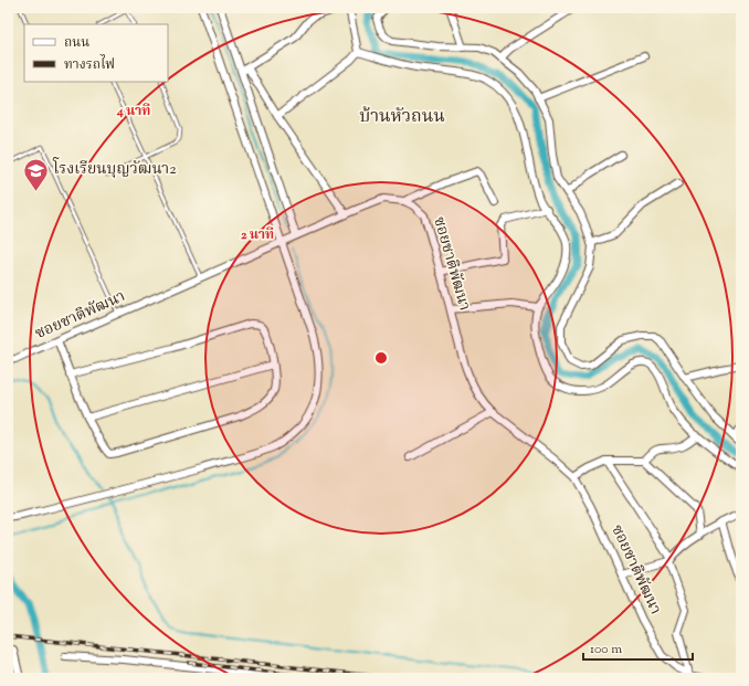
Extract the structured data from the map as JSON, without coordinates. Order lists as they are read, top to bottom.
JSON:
{
  "streets": {
    "street": ["ซอยชาติพัฒนา"]
  },
  "districts": ["บ้านหัวถนน"],
  "places": {
    "school or university": ["โรงเรียนบุญวัฒนา2"]
  },
  "legend": ["ถนน", "ทางรถไฟ"],
  "scale_bar": "100 m",
  "rings": ["4 นาที", "2 นาที"]
}
